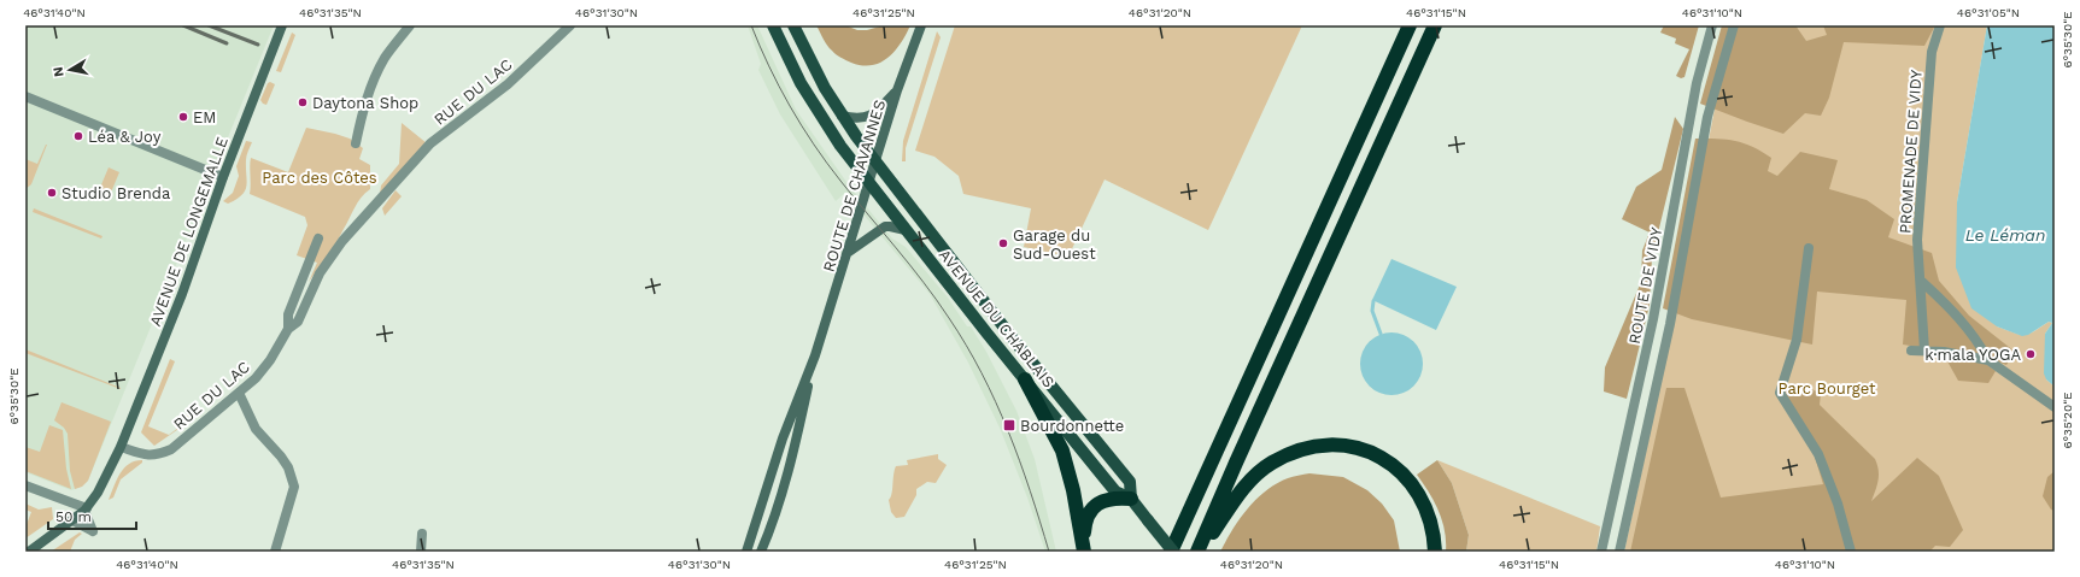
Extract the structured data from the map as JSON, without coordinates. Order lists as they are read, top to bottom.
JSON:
{
  "streets": {
    "main road": ["ROUTE DE CHAVANNES", "AVENUE DE LONGEMALLE", "AVENUE DU CHABLAIS"],
    "street": ["RUE DU LAC", "PROMENADE DE VIDY", "ROUTE DE VIDY"]
  },
  "crossings": [
    ["RUE DU LAC", "AVENUE DE LONGEMALLE"],
    ["ROUTE DE CHAVANNES", "AVENUE DU CHABLAIS"]
  ],
  "water": ["Le Léman"],
  "parks": ["Parc des Côtes", "Parc Bourget"],
  "places": {
    "other": [
      "Daytona Shop",
      "EM",
      "Léa & Joy",
      "Studio Brenda",
      "Garage du Sud-Ouest",
      "k·mala YOGA"
    ],
    "transit": ["Bourdonnette"]
  },
  "scale_bar": "50 m",
  "north": "left",
  "coordinates": [
    "46°31'40\"N",
    "46°31'35\"N",
    "46°31'30\"N",
    "46°31'25\"N",
    "46°31'20\"N",
    "46°31'15\"N",
    "46°31'10\"N",
    "46°31'05\"N",
    "6°35'30\"E",
    "6°35'20\"E"
  ]
}
